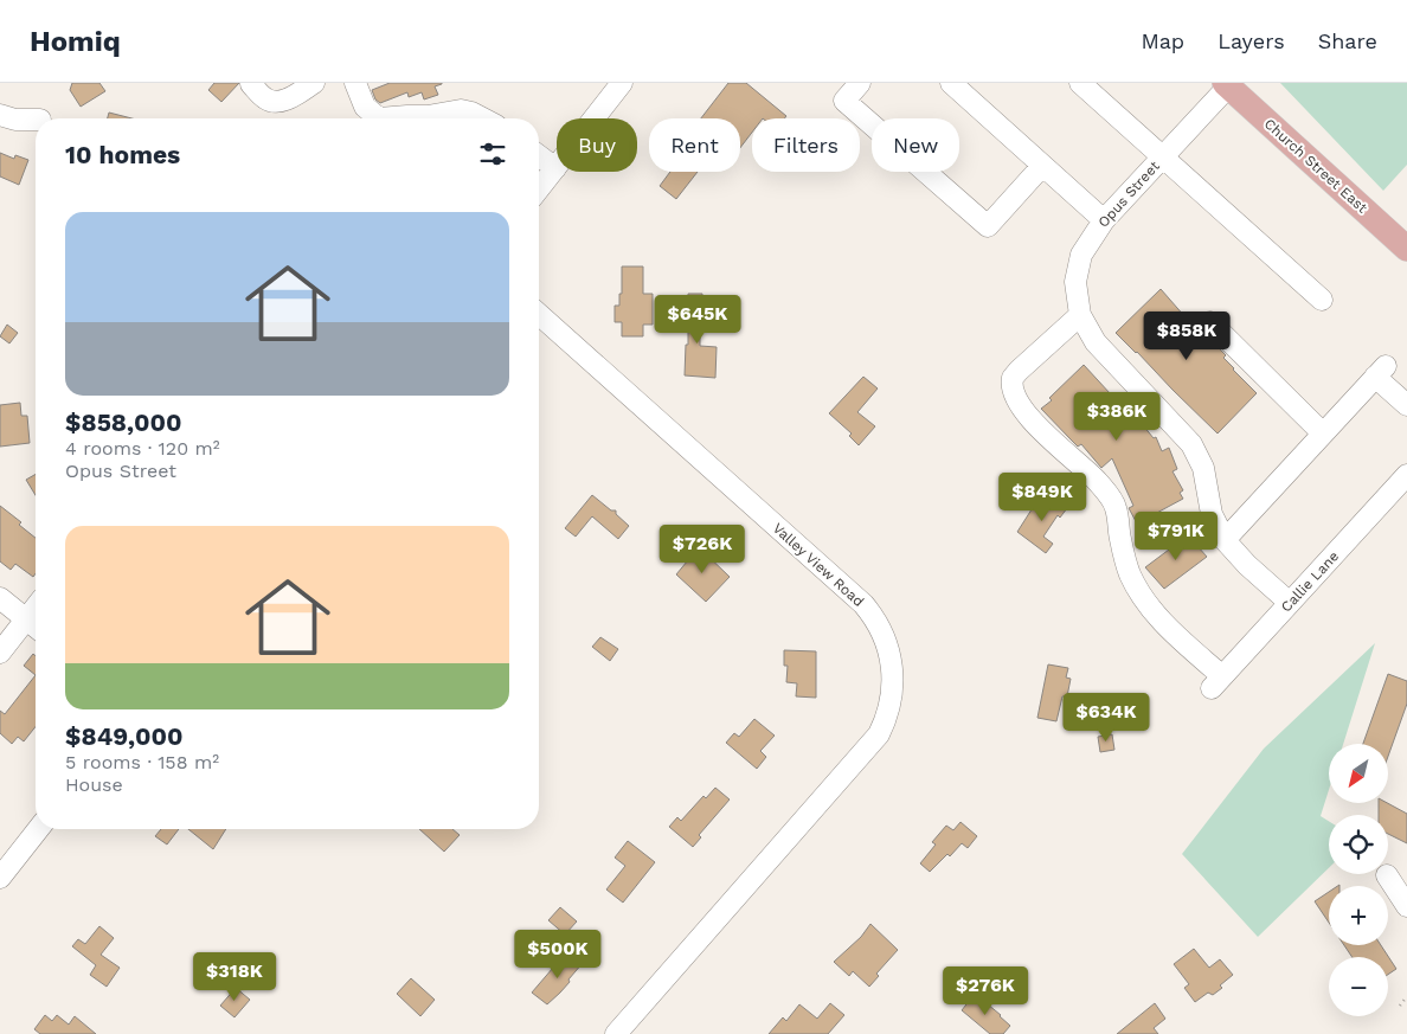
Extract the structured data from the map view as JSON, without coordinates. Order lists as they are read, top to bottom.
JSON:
{
  "streets": {
    "main road": ["Church Street East"],
    "street": ["Opus Street", "Valley View Road", "Callie Lane"]
  },
  "crossings": [
    ["Church Street East", "Opus Street"],
    ["Opus Street", "Callie Lane"]
  ],
  "north": "bottom left",
  "page": {
    "header": "Homiq",
    "nav": ["Map", "Layers", "Share"],
    "chip": [
      "Buy",
      "Rent",
      "Filters",
      "New"
    ],
    "heading": "10 homes",
    "list": [
      {
        "name": "$858,000",
        "note": "4 rooms · 120 m² · Opus Street"
      },
      {
        "name": "$849,000",
        "note": "5 rooms · 158 m² · House"
      }
    ],
    "price": [
      "$645K",
      "$858K",
      "$386K",
      "$849K",
      "$791K",
      "$726K",
      "$634K",
      "$500K",
      "$318K",
      "$276K"
    ],
    "map_buttons": ["+", "−"]
  }
}
